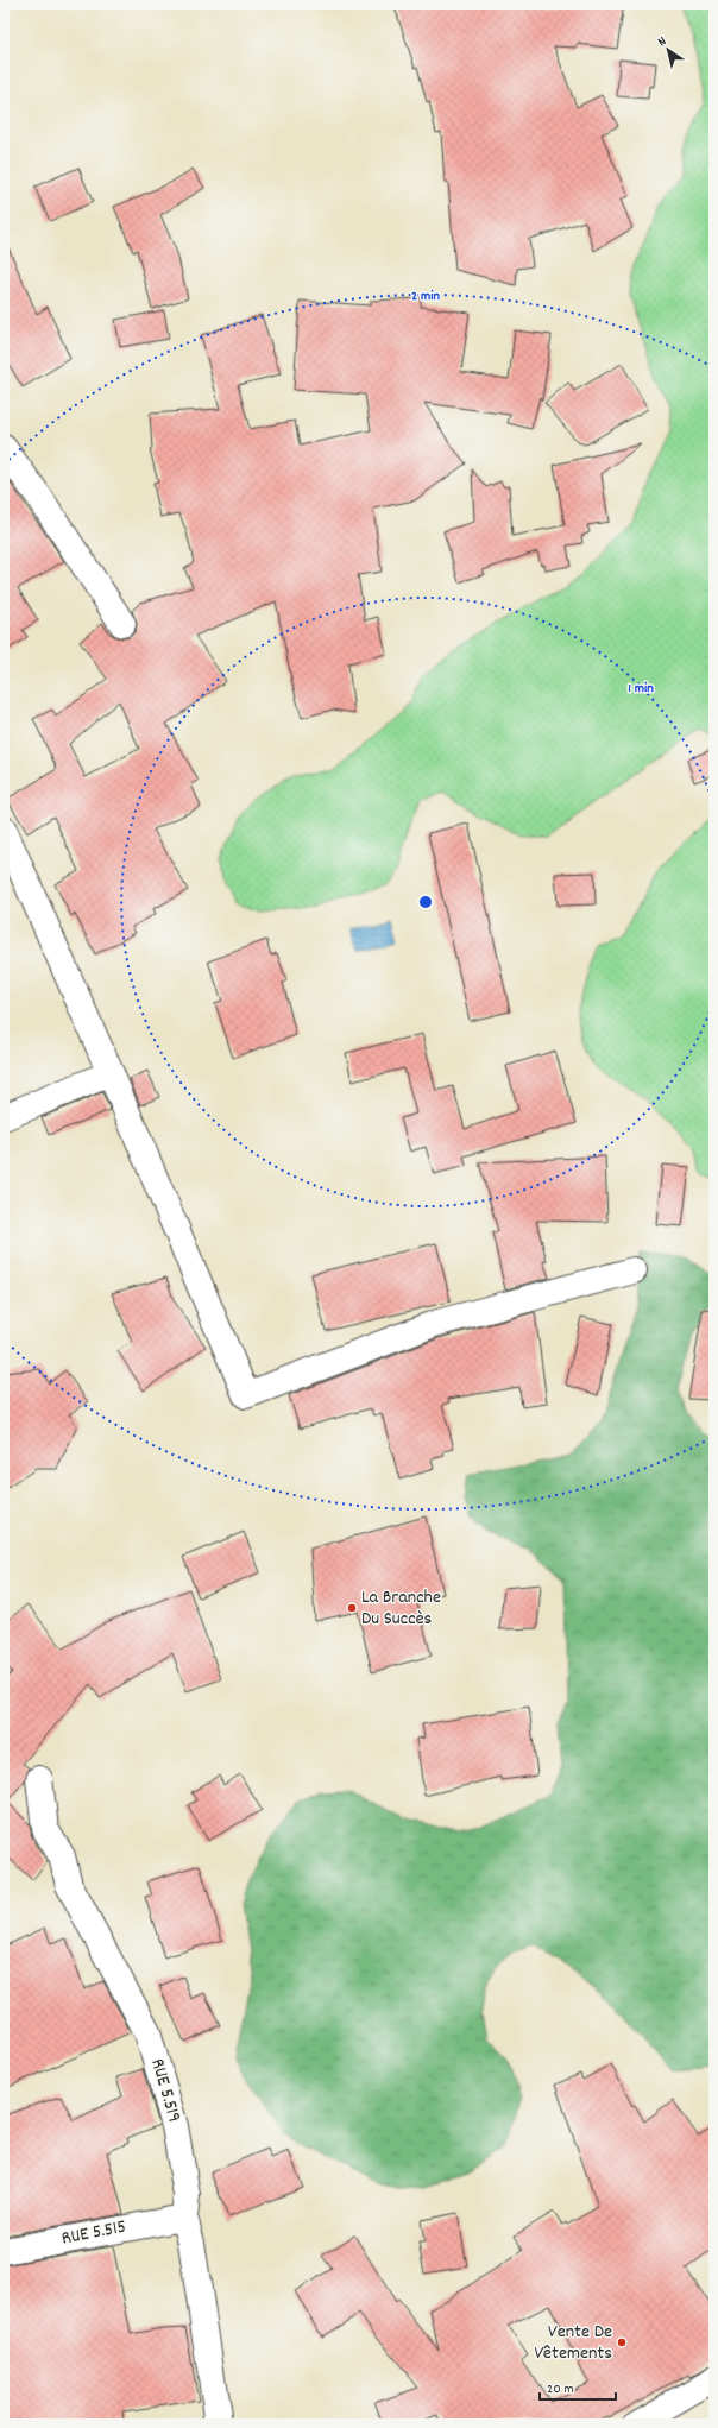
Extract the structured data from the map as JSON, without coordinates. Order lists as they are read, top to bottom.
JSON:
{
  "streets": {
    "street": ["RUE 5.519", "RUE 5.515"]
  },
  "crossings": [
    ["RUE 5.519", "RUE 5.515"]
  ],
  "places": ["La Branche Du Succès", "Vente De Vêtements"],
  "scale_bar": "20 m",
  "north": "top left",
  "rings": ["2 min", "1 min"]
}
